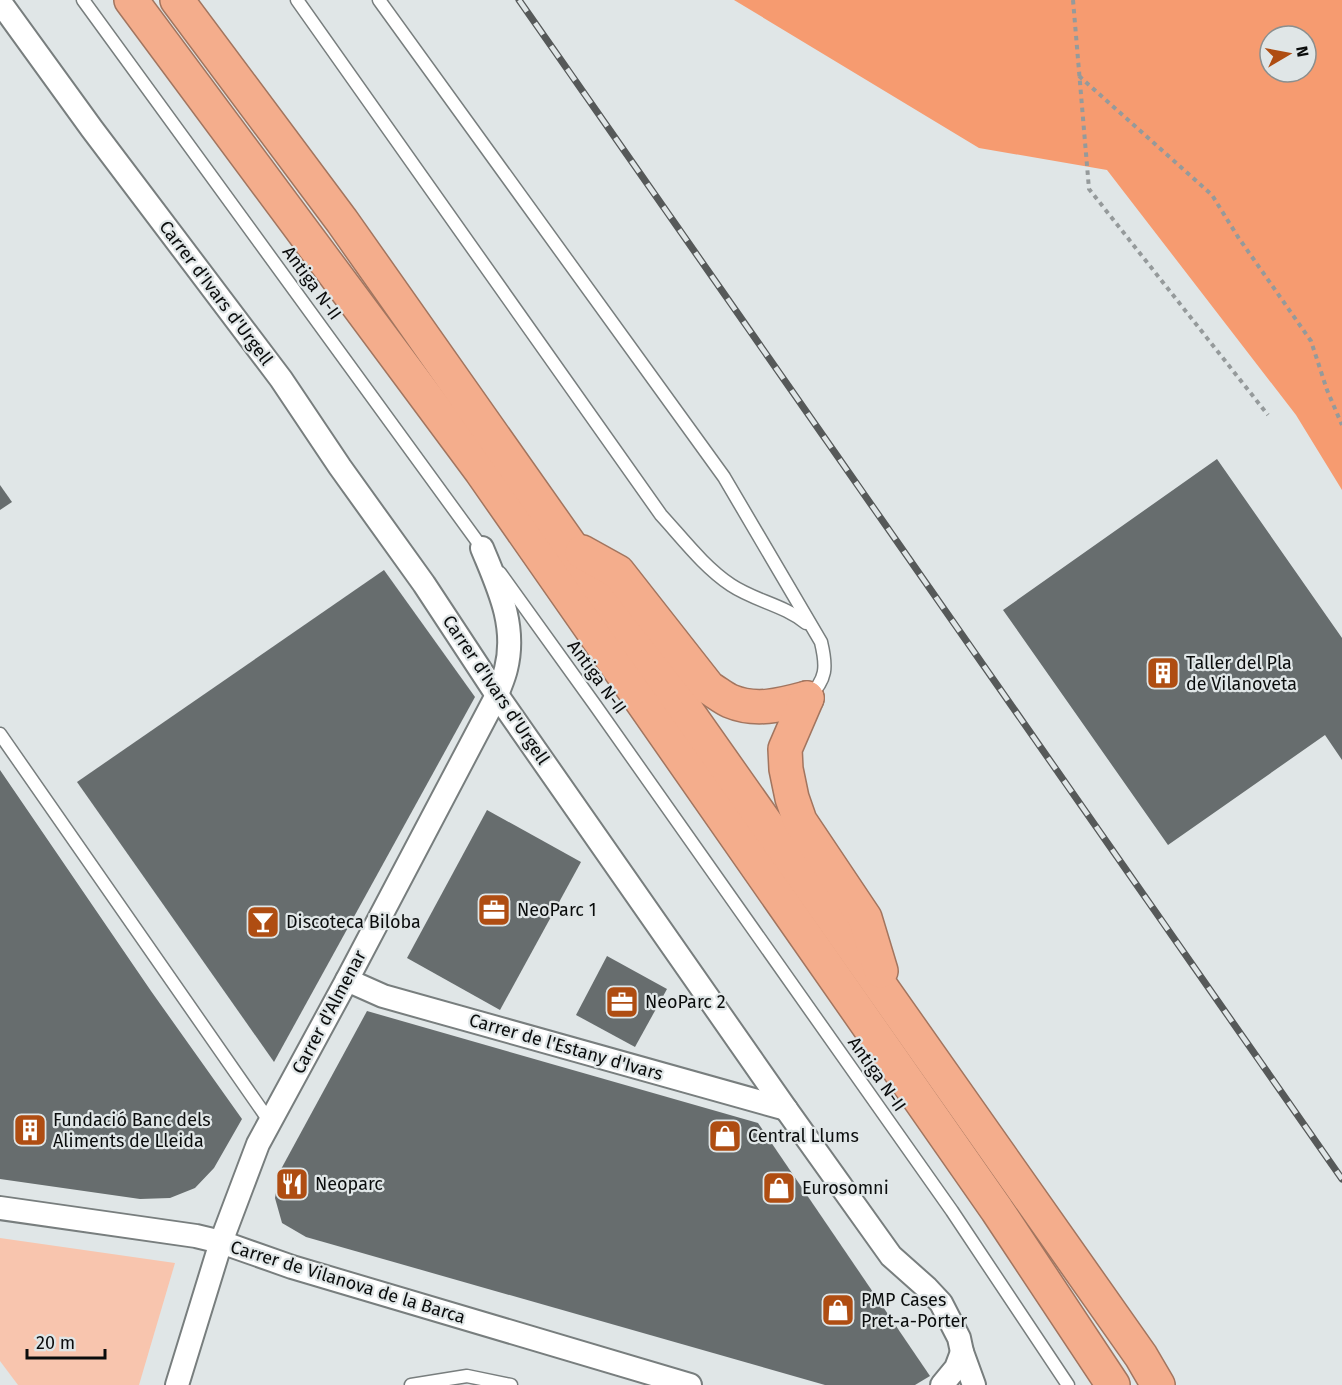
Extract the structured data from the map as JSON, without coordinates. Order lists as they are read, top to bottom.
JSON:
{
  "streets": {
    "street": [
      "Carrer d'Ivars d'Urgell",
      "Carrer d'Almenar",
      "Carrer de l'Estany d'Ivars",
      "Carrer de Vilanova de la Barca"
    ],
    "lane": ["Antiga N-II"]
  },
  "crossings": [
    ["Antiga N-II", "Carrer d'Almenar"],
    ["Carrer d'Ivars d'Urgell", "Carrer d'Almenar"],
    ["Carrer d'Ivars d'Urgell", "Carrer de l'Estany d'Ivars"],
    ["Carrer d'Almenar", "Carrer de l'Estany d'Ivars"],
    ["Carrer d'Almenar", "Carrer de Vilanova de la Barca"]
  ],
  "places": {
    "building": ["Taller del Pla de Vilanoveta", "Fundació Banc dels Aliments de Lleida"],
    "office": ["NeoParc 1", "NeoParc 2"],
    "bar": ["Discoteca Biloba"],
    "shop": ["Central Llums", "Eurosomni", "PMP Cases Pret-a-Porter"],
    "restaurant": ["Neoparc"]
  },
  "scale_bar": "20 m",
  "north": "right"
}
